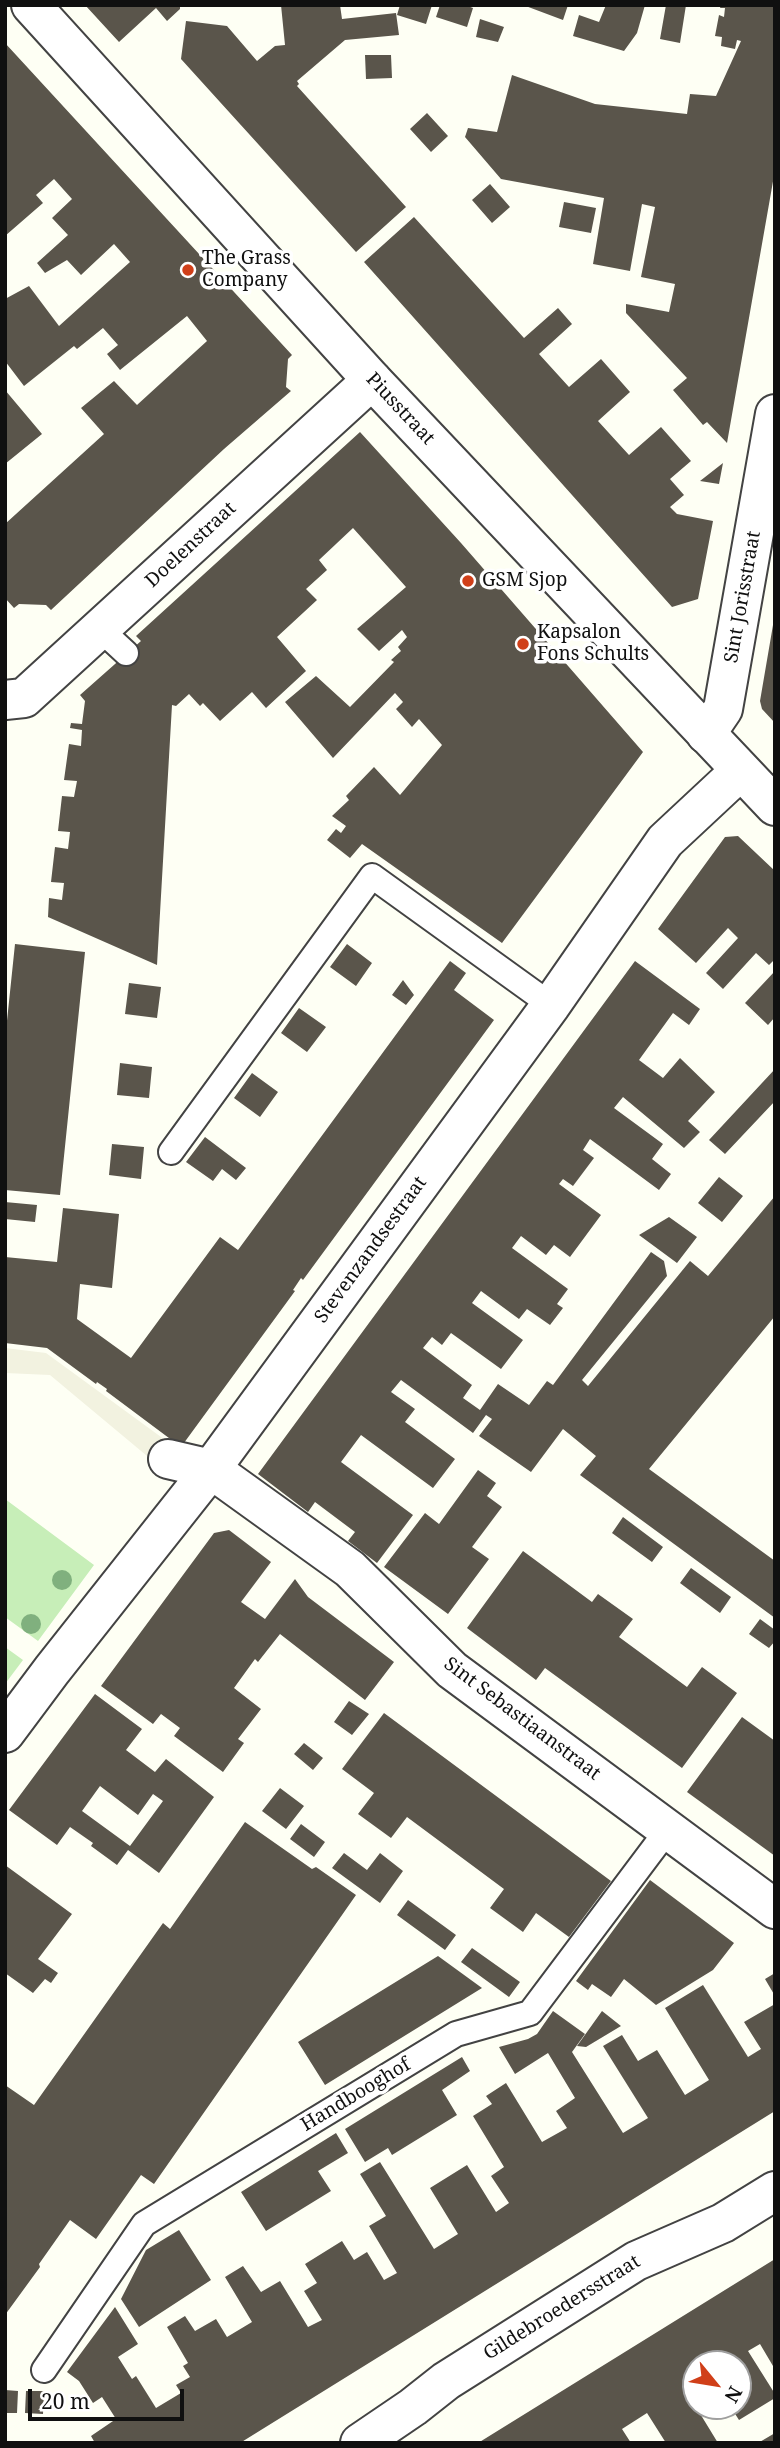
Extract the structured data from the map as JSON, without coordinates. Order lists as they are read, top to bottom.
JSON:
{
  "streets": {
    "street": [
      "Piusstraat",
      "Doelenstraat",
      "Sint Jorisstraat",
      "Stevenzandsestraat",
      "Sint Sebastiaanstraat",
      "Gildebroedersstraat"
    ],
    "lane": ["Handbooghof"]
  },
  "crossings": [
    ["Piusstraat", "Doelenstraat"],
    ["Piusstraat", "Sint Jorisstraat"],
    ["Piusstraat", "Stevenzandsestraat"],
    ["Stevenzandsestraat", "Sint Sebastiaanstraat"],
    ["Sint Sebastiaanstraat", "Handbooghof"]
  ],
  "places": ["The Grass Company", "GSM Sjop", "Kapsalon Fons Schults"],
  "scale_bar": "20 m",
  "north": "bottom right"
}
